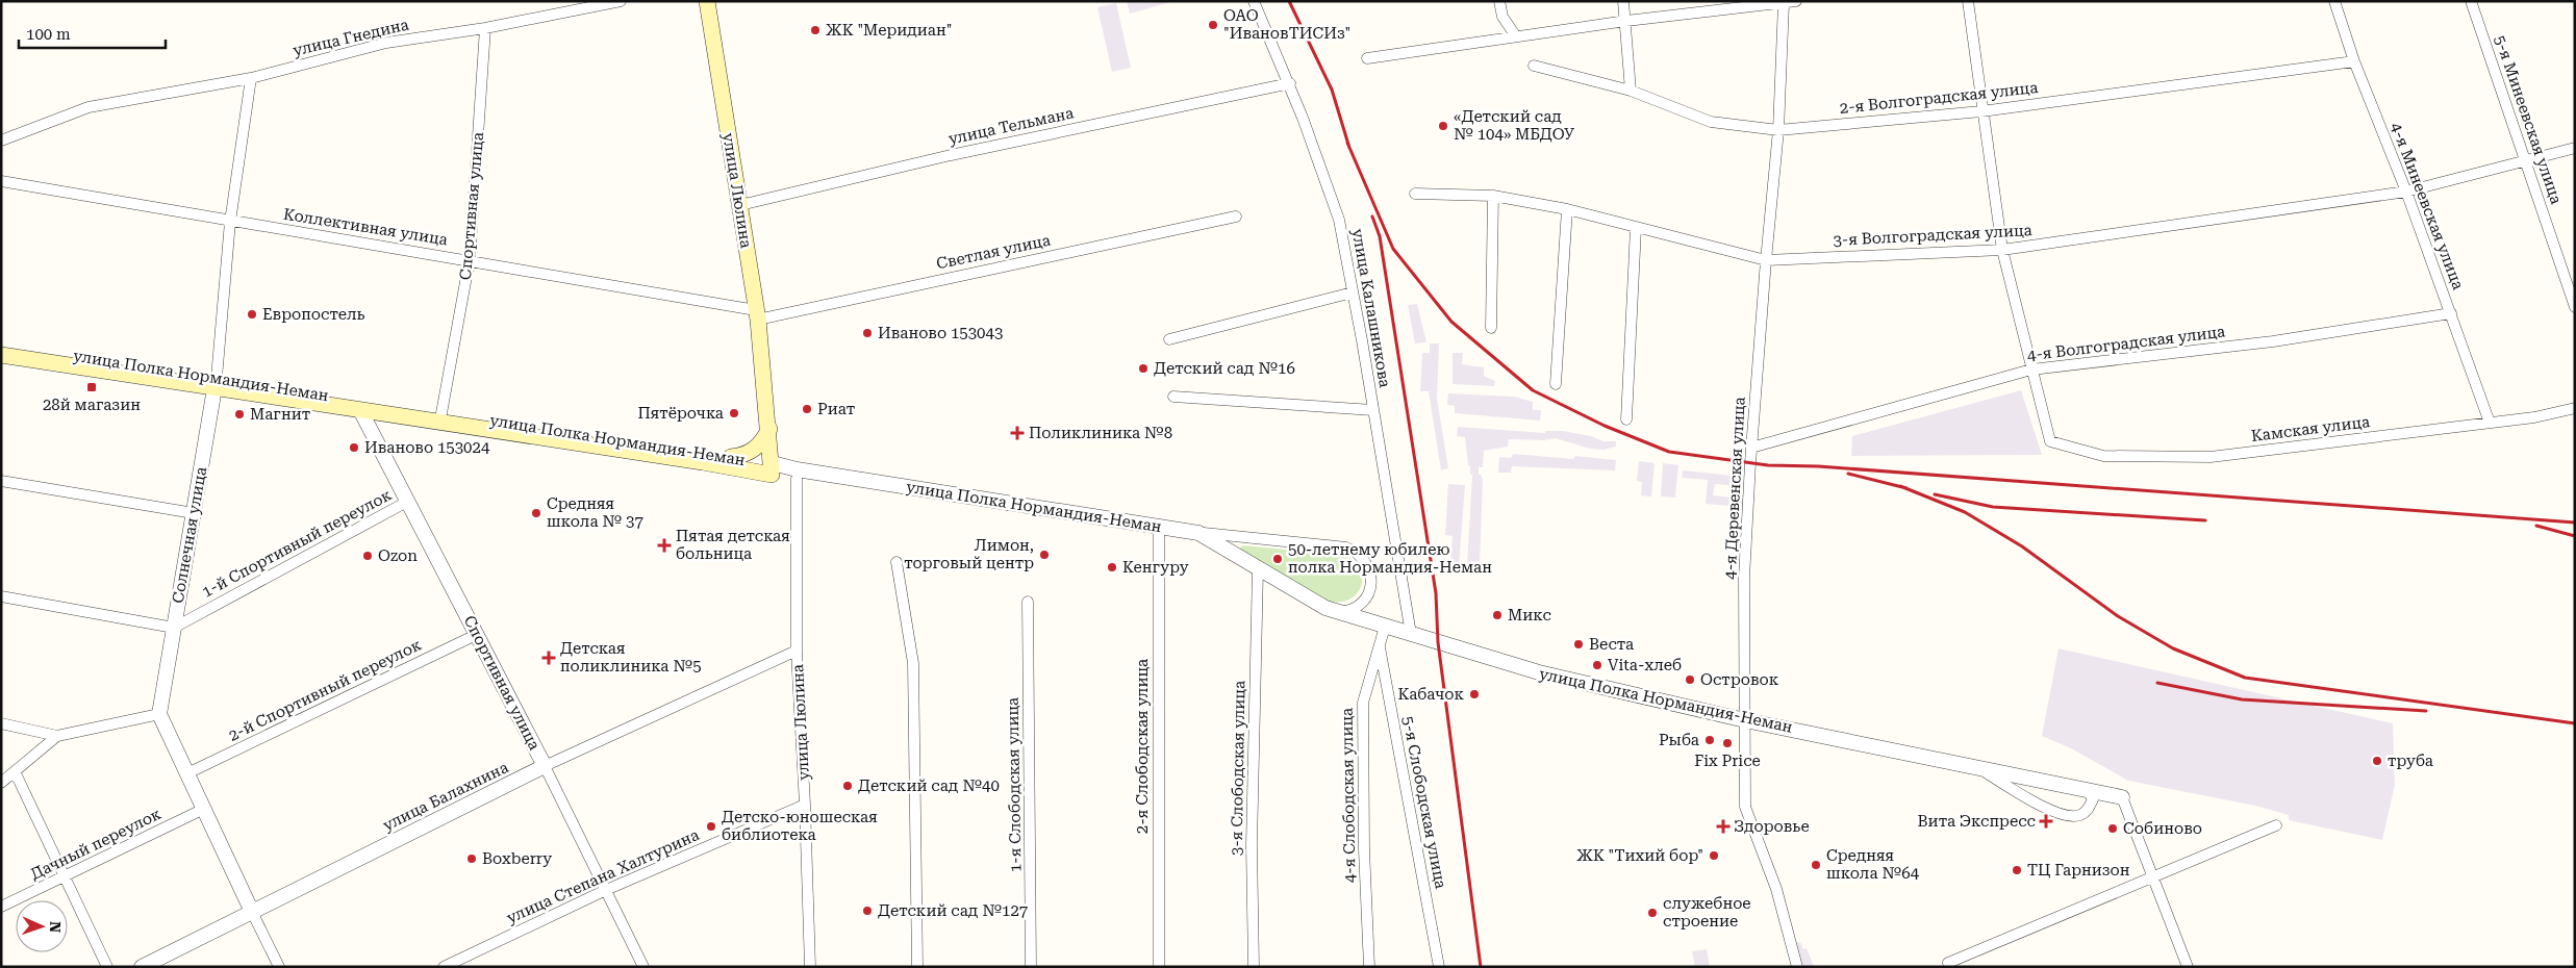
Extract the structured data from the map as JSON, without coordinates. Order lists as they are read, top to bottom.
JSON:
{
  "streets": {
    "main road": ["улица Люлина", "улица Полка Нормандия-Неман"],
    "street": [
      "улица Гнедина",
      "2-я Волгоградская улица",
      "5-я Минеевская улица",
      "улица Тельмана",
      "Спортивная улица",
      "4-я Минеевская улица",
      "Коллективная улица",
      "3-я Волгоградская улица",
      "Светлая улица",
      "улица Калашникова",
      "4-я Волгоградская улица",
      "Камская улица",
      "4-я Деревенская улица",
      "Солнечная улица",
      "1-й Спортивный переулок",
      "2-й Спортивный переулок",
      "2-я Слободская улица",
      "3-я Слободская улица",
      "1-я Слободская улица",
      "4-я Слободская улица",
      "улица Балахнина",
      "5-я Слободская улица",
      "Дачный переулок",
      "улица Степана Халтурина"
    ]
  },
  "crossings": [
    ["улица Гнедина", "Спортивная улица"],
    ["улица Гнедина", "Солнечная улица"],
    ["2-я Волгоградская улица", "4-я Минеевская улица"],
    ["2-я Волгоградская улица", "4-я Деревенская улица"],
    ["5-я Минеевская улица", "3-я Волгоградская улица"],
    ["улица Тельмана", "улица Люлина"],
    ["улица Тельмана", "улица Калашникова"],
    ["улица Люлина", "Коллективная улица"],
    ["улица Люлина", "Светлая улица"],
    ["улица Люлина", "улица Полка Нормандия-Неман"],
    ["улица Люлина", "улица Балахнина"],
    ["улица Люлина", "улица Степана Халтурина"],
    ["Спортивная улица", "Коллективная улица"],
    ["Спортивная улица", "улица Полка Нормандия-Неман"],
    ["Спортивная улица", "1-й Спортивный переулок"],
    ["Спортивная улица", "2-й Спортивный переулок"],
    ["Спортивная улица", "улица Балахнина"],
    ["Спортивная улица", "улица Степана Халтурина"],
    ["4-я Минеевская улица", "3-я Волгоградская улица"],
    ["4-я Минеевская улица", "4-я Волгоградская улица"],
    ["4-я Минеевская улица", "Камская улица"],
    ["Коллективная улица", "Светлая улица"],
    ["Коллективная улица", "Солнечная улица"],
    ["3-я Волгоградская улица", "4-я Деревенская улица"],
    ["улица Калашникова", "улица Полка Нормандия-Неман"],
    ["4-я Волгоградская улица", "Камская улица"],
    ["4-я Волгоградская улица", "4-я Деревенская улица"],
    ["улица Полка Нормандия-Неман", "4-я Деревенская улица"],
    ["улица Полка Нормандия-Неман", "Солнечная улица"],
    ["улица Полка Нормандия-Неман", "2-я Слободская улица"],
    ["улица Полка Нормандия-Неман", "3-я Слободская улица"],
    ["улица Полка Нормандия-Неман", "4-я Слободская улица"],
    ["Солнечная улица", "1-й Спортивный переулок"],
    ["4-я Слободская улица", "5-я Слободская улица"]
  ],
  "places": {
    "other": [
      "ОАО \"ИвановТИСИз\"",
      "ЖК \"Меридиан\"",
      "«Детский сад № 104» МБДОУ",
      "Европостель",
      "Иваново 153043",
      "Детский сад №16",
      "Риат",
      "Пятёрочка",
      "Магнит",
      "Иваново 153024",
      "Средняя школа № 37",
      "Лимон, торговый центр",
      "Ozon",
      "50-летнему юбилею полка Нормандия-Неман",
      "Кенгуру",
      "Микс",
      "Веста",
      "Vita-хлеб",
      "Островок",
      "Кабачок",
      "Рыба",
      "Fix Price",
      "труба",
      "Детский сад №40",
      "Детско-юношеская библиотека",
      "Собиново",
      "ЖК \"Тихий бор\"",
      "Boxberry",
      "Средняя школа №64",
      "ТЦ Гарнизон",
      "Детский сад №127",
      "служебное строение"
    ],
    "transit": ["28й магазин"],
    "health": [
      "Поликлиника №8",
      "Пятая детская больница",
      "Детская поликлиника №5",
      "Вита Экспресс",
      "Здоровье"
    ]
  },
  "scale_bar": "100 m",
  "north": "right"
}
